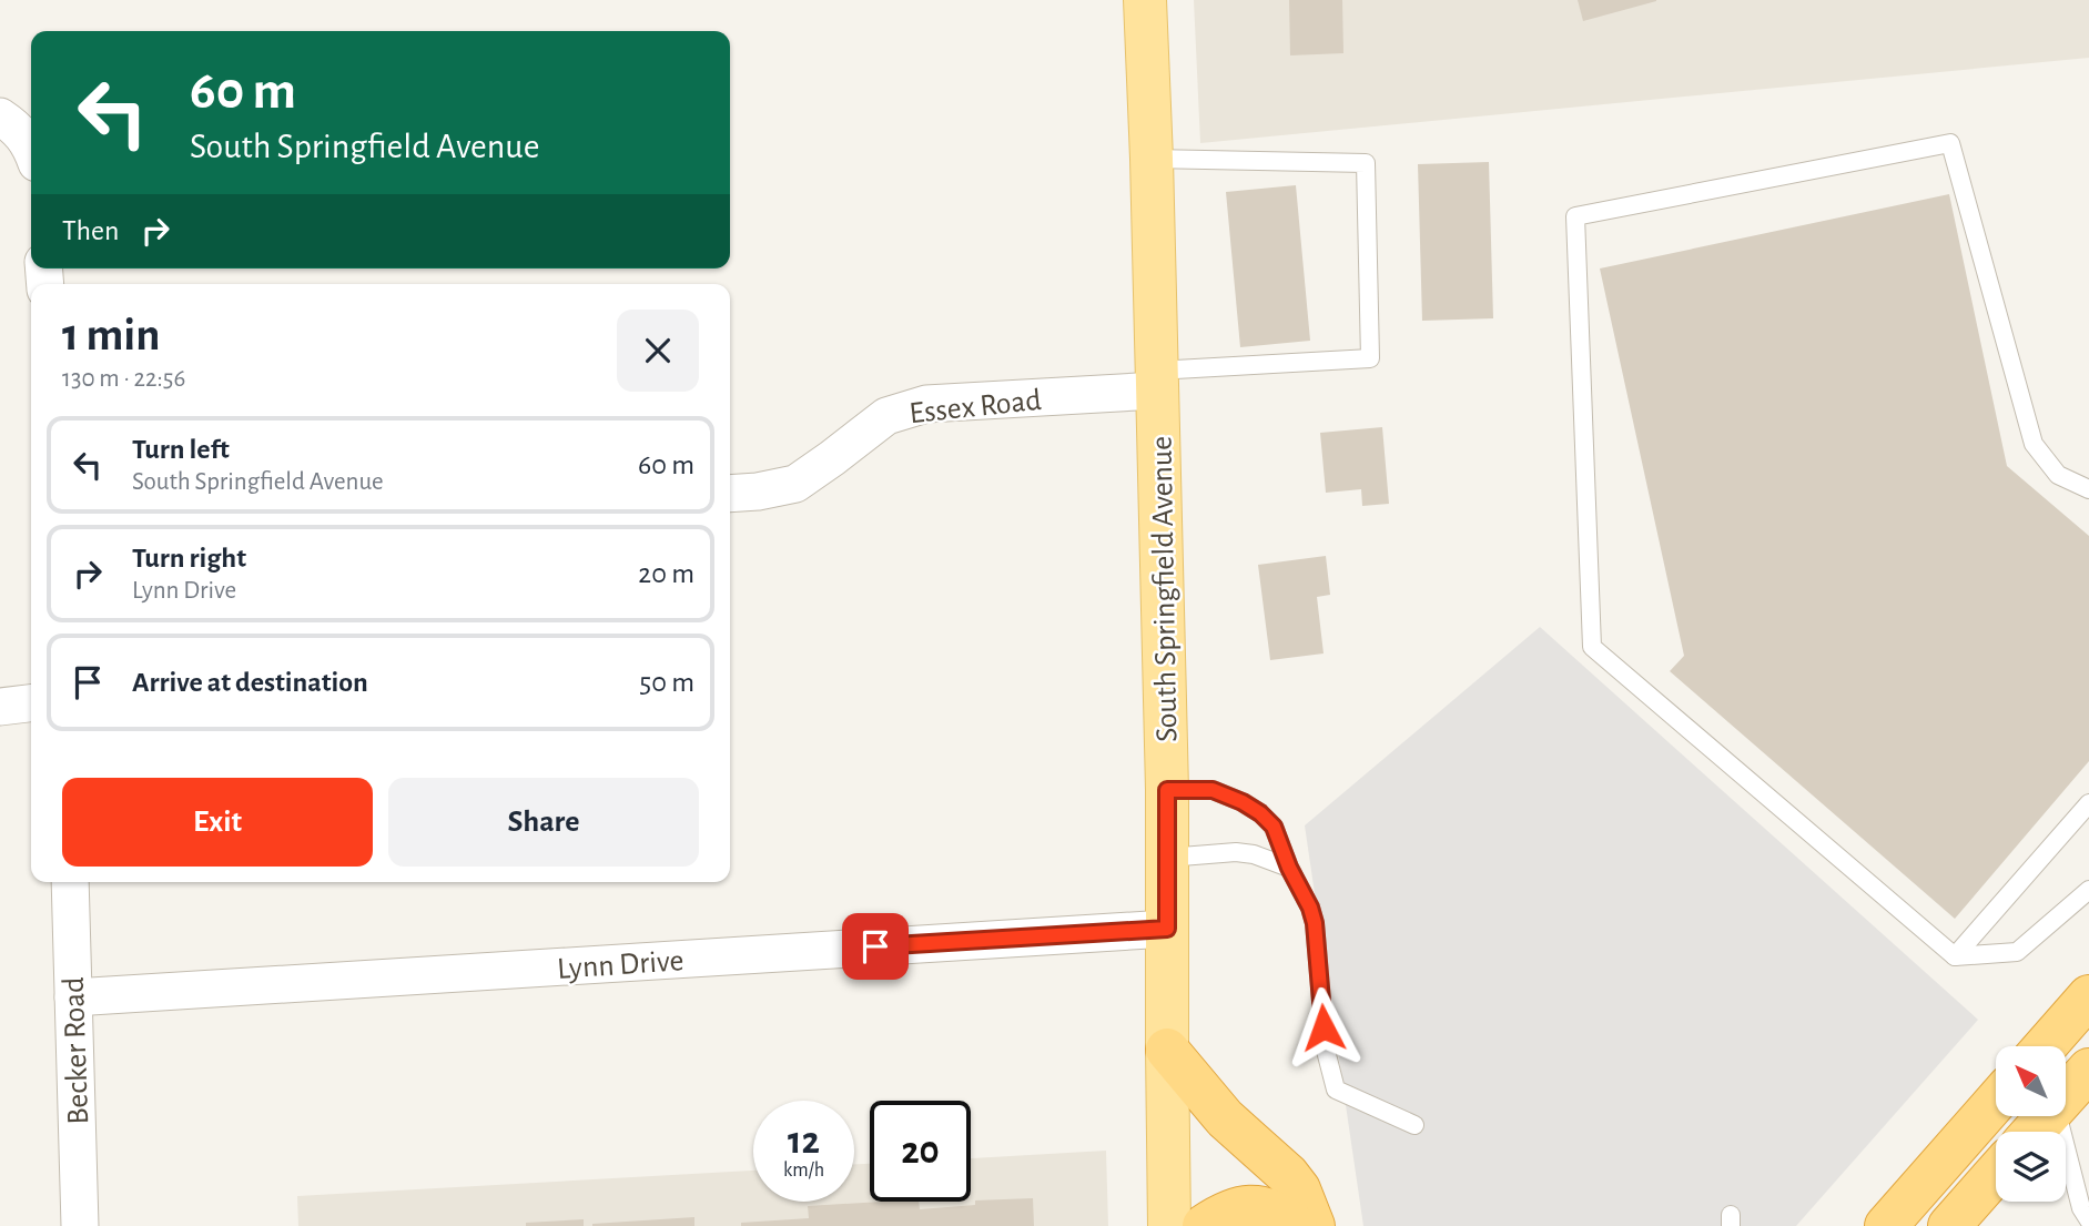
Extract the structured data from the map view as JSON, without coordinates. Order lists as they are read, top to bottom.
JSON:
{
  "streets": {
    "main road": ["South Springfield Avenue"],
    "street": ["Essex Road", "Lynn Drive", "Becker Road"]
  },
  "crossings": [
    ["Essex Road", "South Springfield Avenue"],
    ["South Springfield Avenue", "Lynn Drive"],
    ["Lynn Drive", "Becker Road"]
  ],
  "north": "top left",
  "page": {
    "turn": ["60 m", "South Springfield Avenue"],
    "then": "Then",
    "heading": ["1 min", "130 m · 22:56"],
    "list": [
      {
        "name": "Turn left",
        "note": "South Springfield Avenue",
        "value": "60 m"
      },
      {
        "name": "Turn right",
        "note": "Lynn Drive",
        "value": "20 m"
      },
      {
        "name": "Arrive at destination",
        "value": "50 m"
      }
    ],
    "buttons": ["Exit", "Share"],
    "speed": "12 km/h",
    "limit": "20"
  }
}
